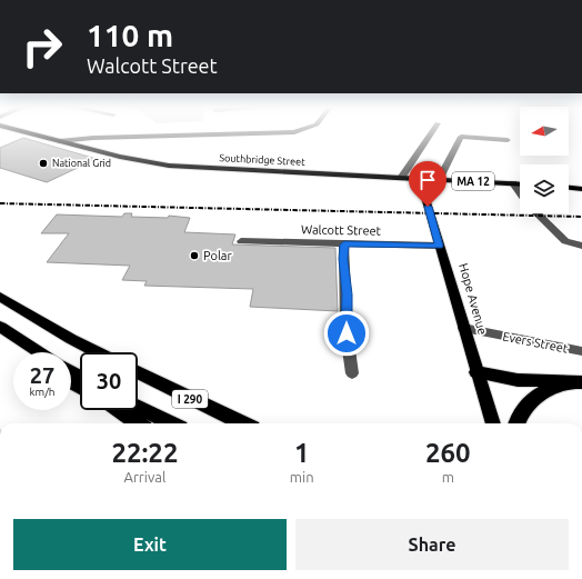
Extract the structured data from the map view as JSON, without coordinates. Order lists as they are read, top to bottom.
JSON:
{
  "streets": {
    "highway": ["I 290"],
    "main road": ["Southbridge Street", "MA 12", "Hope Avenue"],
    "street": ["Walcott Street", "Evers Street"]
  },
  "crossings": [
    ["Southbridge Street", "Hope Avenue"],
    ["Walcott Street", "Hope Avenue"],
    ["Hope Avenue", "Evers Street"]
  ],
  "places": ["National Grid", "Polar"],
  "north": "left",
  "page": {
    "turn": ["110 m", "Walcott Street"],
    "speed": "27 km/h",
    "limit": "30",
    "eta": [
      "22:22",
      "Arrival",
      "1",
      "min",
      "260",
      "m"
    ],
    "buttons": ["Exit", "Share"]
  }
}
